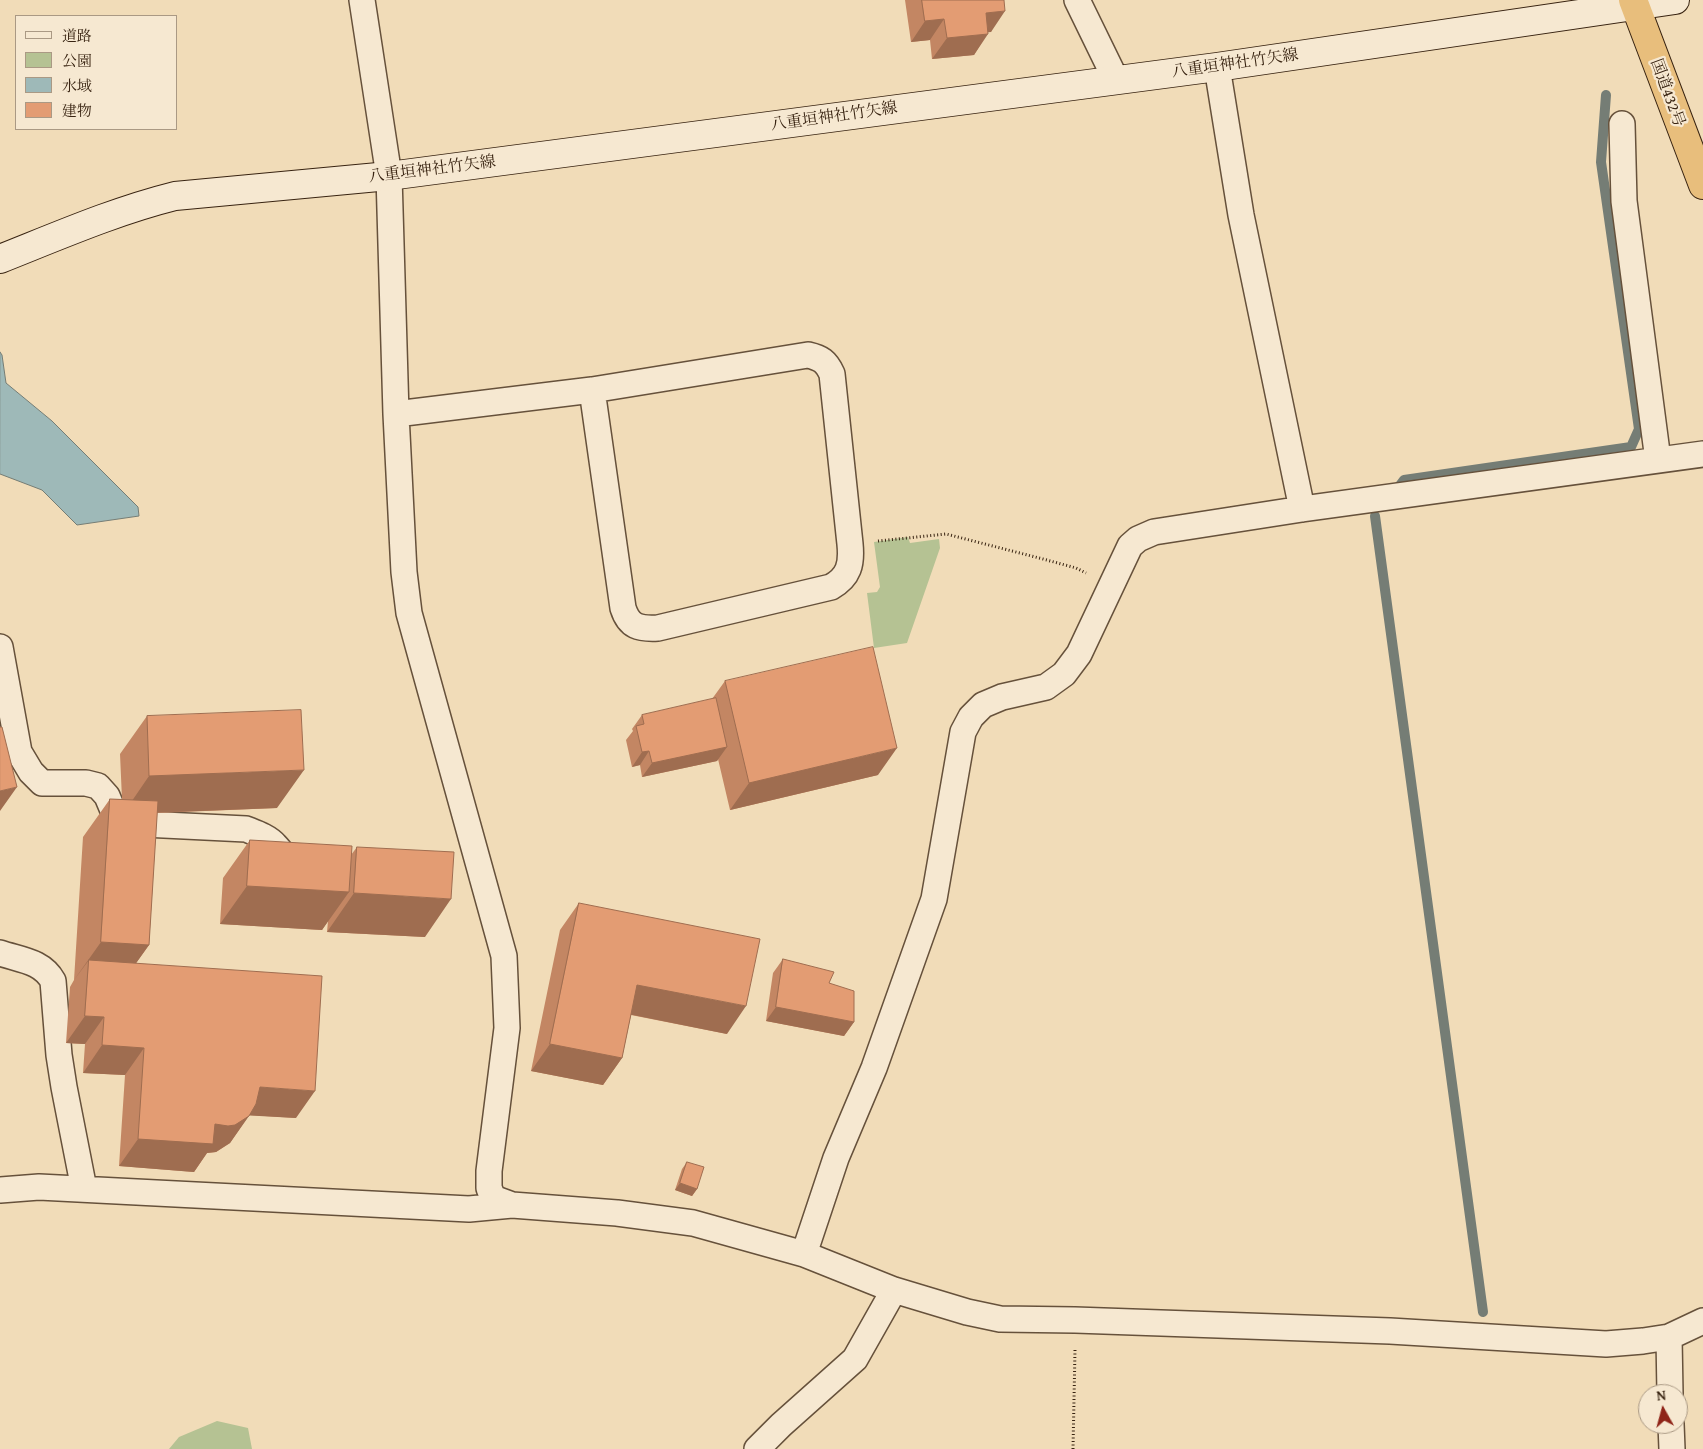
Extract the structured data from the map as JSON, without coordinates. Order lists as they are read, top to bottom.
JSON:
{
  "streets": {
    "highway": ["国道432号"],
    "main road": ["八重垣神社竹矢線"]
  },
  "crossings": [
    ["八重垣神社竹矢線", "国道432号"]
  ],
  "legend": [
    "道路",
    "公園",
    "水域",
    "建物"
  ],
  "north": "top"
}
